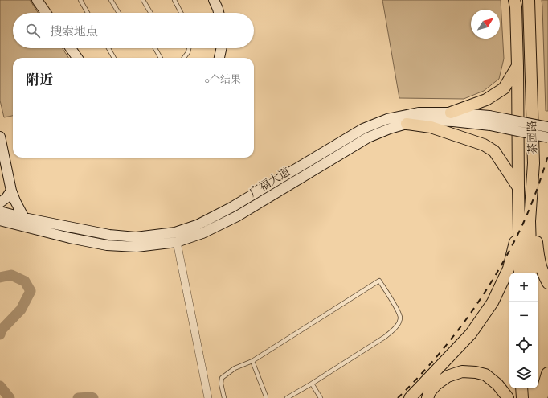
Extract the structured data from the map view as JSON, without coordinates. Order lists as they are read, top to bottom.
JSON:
{
  "streets": {
    "main road": ["茶园路", "广福大道"]
  },
  "north": "top right",
  "page": {
    "search": "搜索地点",
    "heading": ["附近", "0个结果"],
    "map_buttons": ["+", "−"]
  }
}
